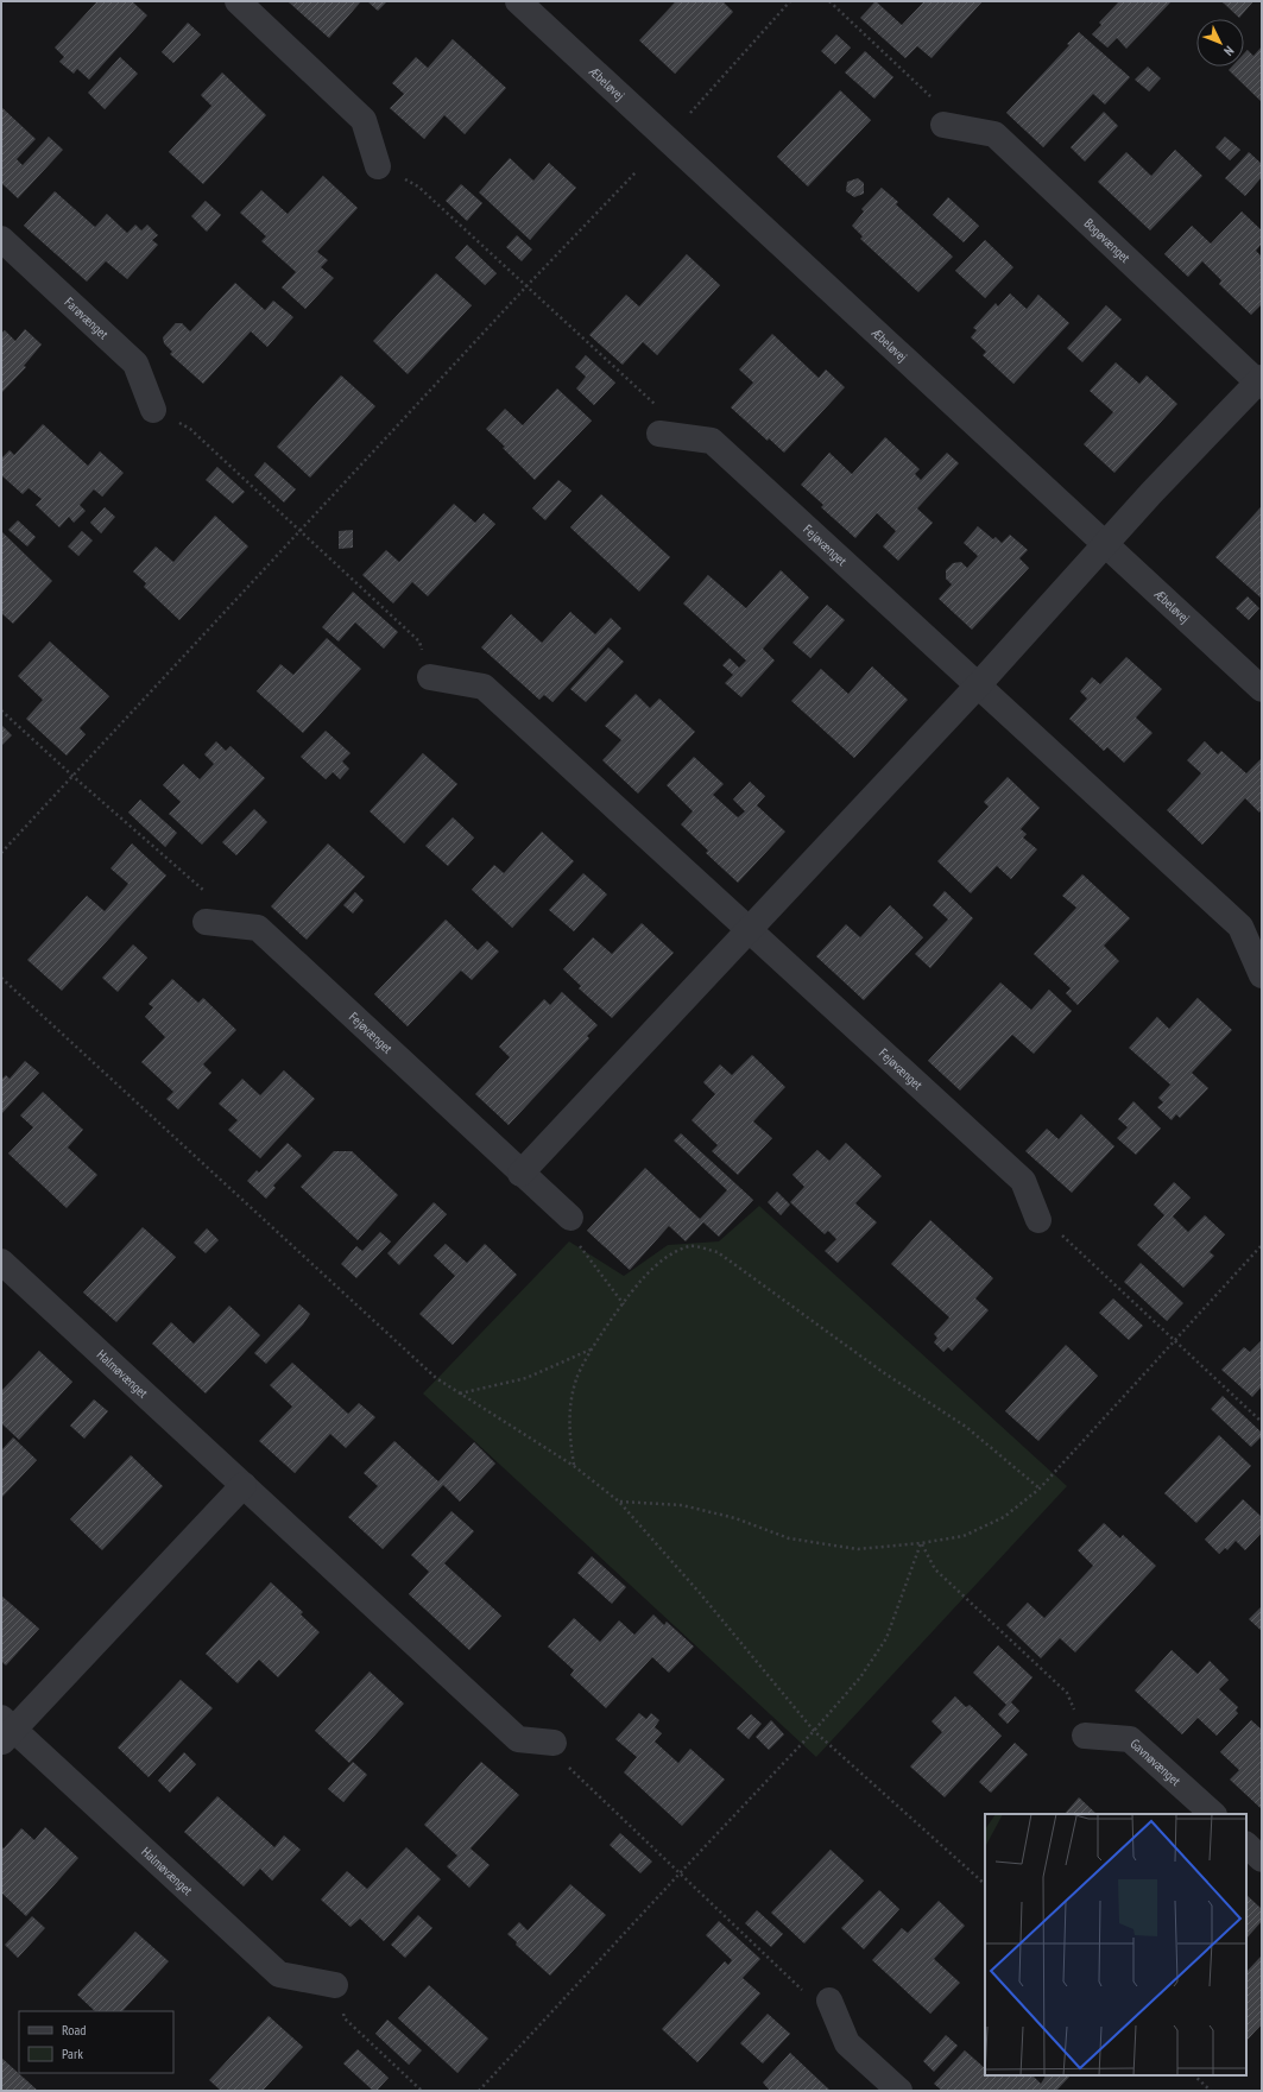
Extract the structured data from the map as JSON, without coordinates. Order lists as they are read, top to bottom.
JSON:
{
  "streets": {
    "street": [
      "Æbeløvej",
      "Bogøvænget",
      "Farøvænget",
      "Fejøvænget",
      "Halmøvænget",
      "Gavnøvænget"
    ]
  },
  "crossings": [
    ["Æbeløvej", "Bogøvænget"]
  ],
  "legend": ["Road", "Park"],
  "north": "bottom right"
}
